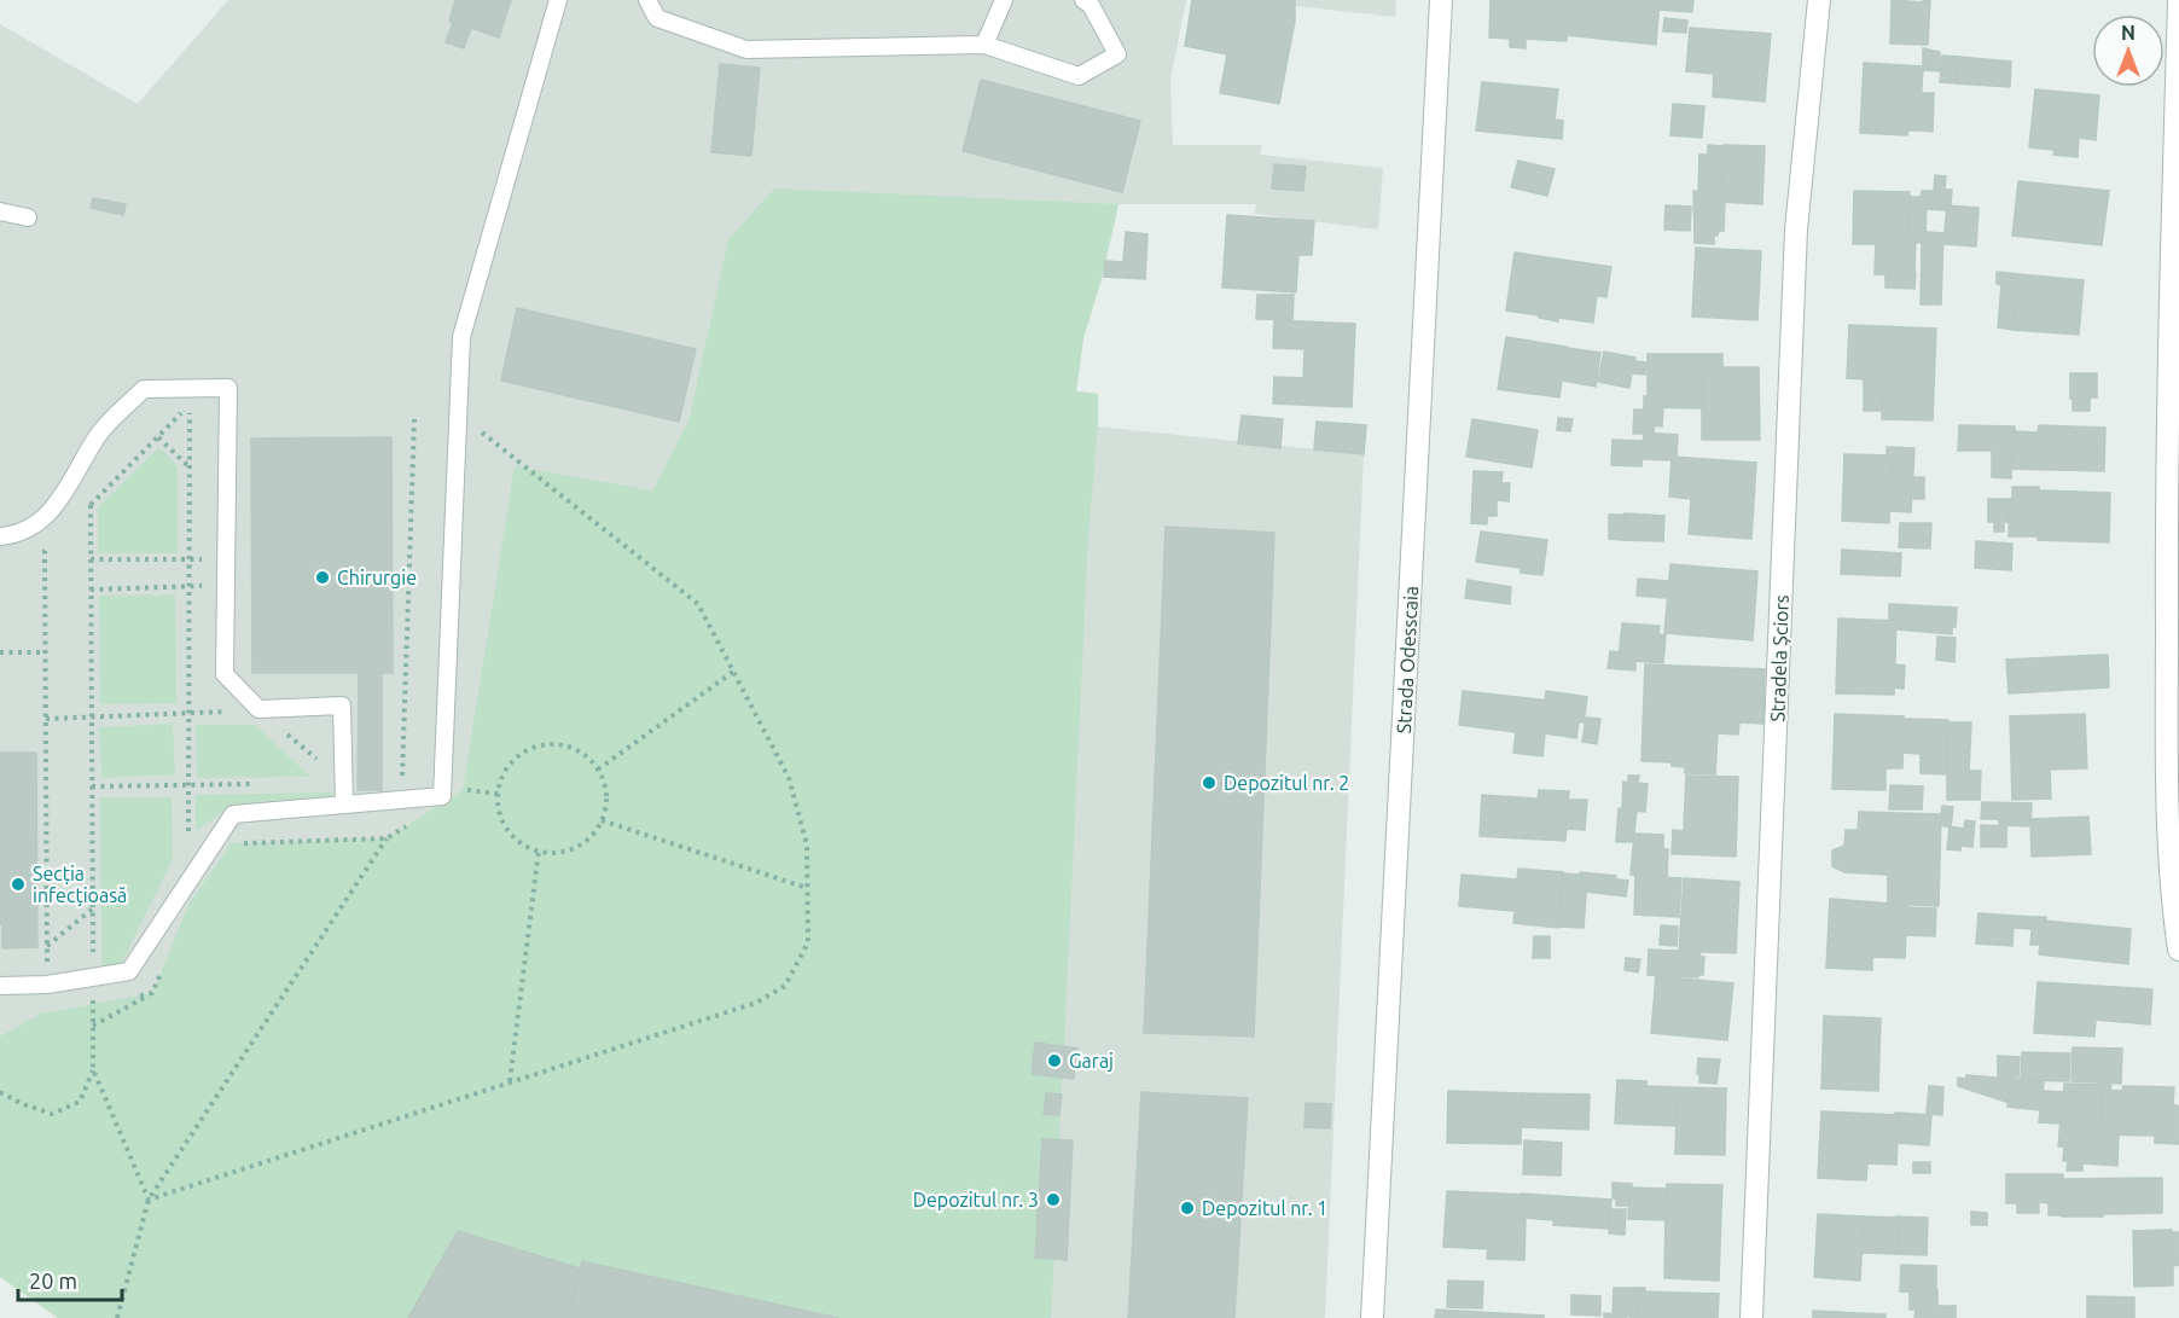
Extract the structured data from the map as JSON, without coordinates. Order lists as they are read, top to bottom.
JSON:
{
  "streets": {
    "street": ["Stradela Șciors", "Strada Odesscaia"]
  },
  "places": [
    "Chirurgie",
    "Depozitul nr. 2",
    "Secția infecțioasă",
    "Garaj",
    "Depozitul nr. 3",
    "Depozitul nr. 1"
  ],
  "scale_bar": "20 m",
  "north": "top"
}
